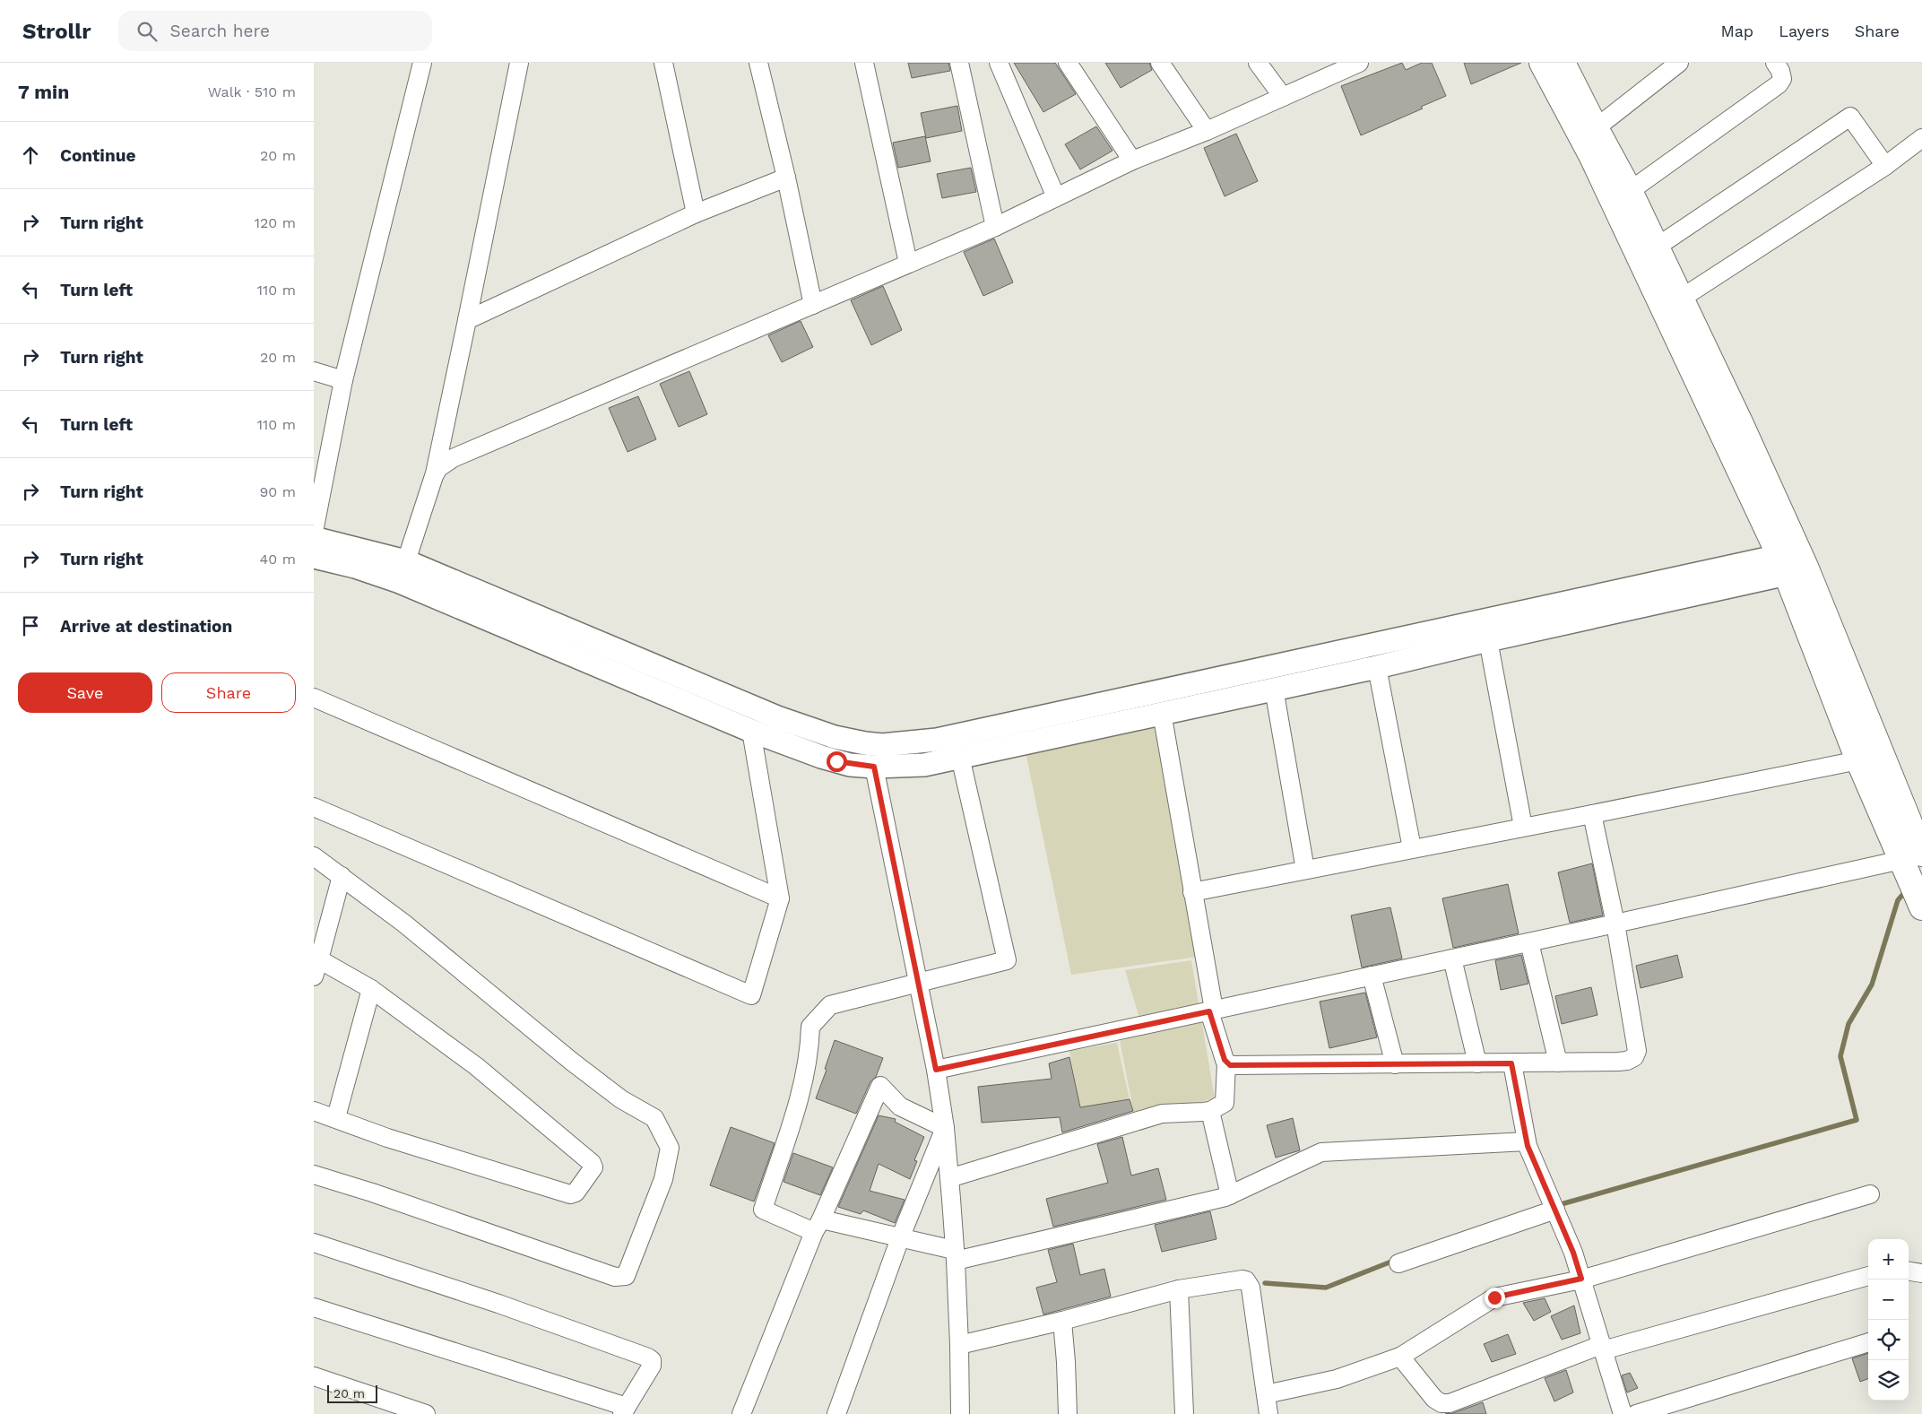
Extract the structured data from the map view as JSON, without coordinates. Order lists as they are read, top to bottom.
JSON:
{
  "scale_bar": "20 m",
  "page": {
    "header": "Strollr",
    "search": "Search here",
    "nav": ["Map", "Layers", "Share"],
    "heading": ["7 min", "Walk · 510 m"],
    "list": [
      ["Continue", "20 m"],
      ["Turn right", "120 m"],
      ["Turn left", "110 m"],
      ["Turn right", "20 m"],
      ["Turn left", "110 m"],
      ["Turn right", "90 m"],
      ["Turn right", "40 m"],
      "Arrive at destination"
    ],
    "buttons": ["Save", "Share"],
    "map_buttons": ["+", "−"],
    "scale": "20 m"
  }
}
